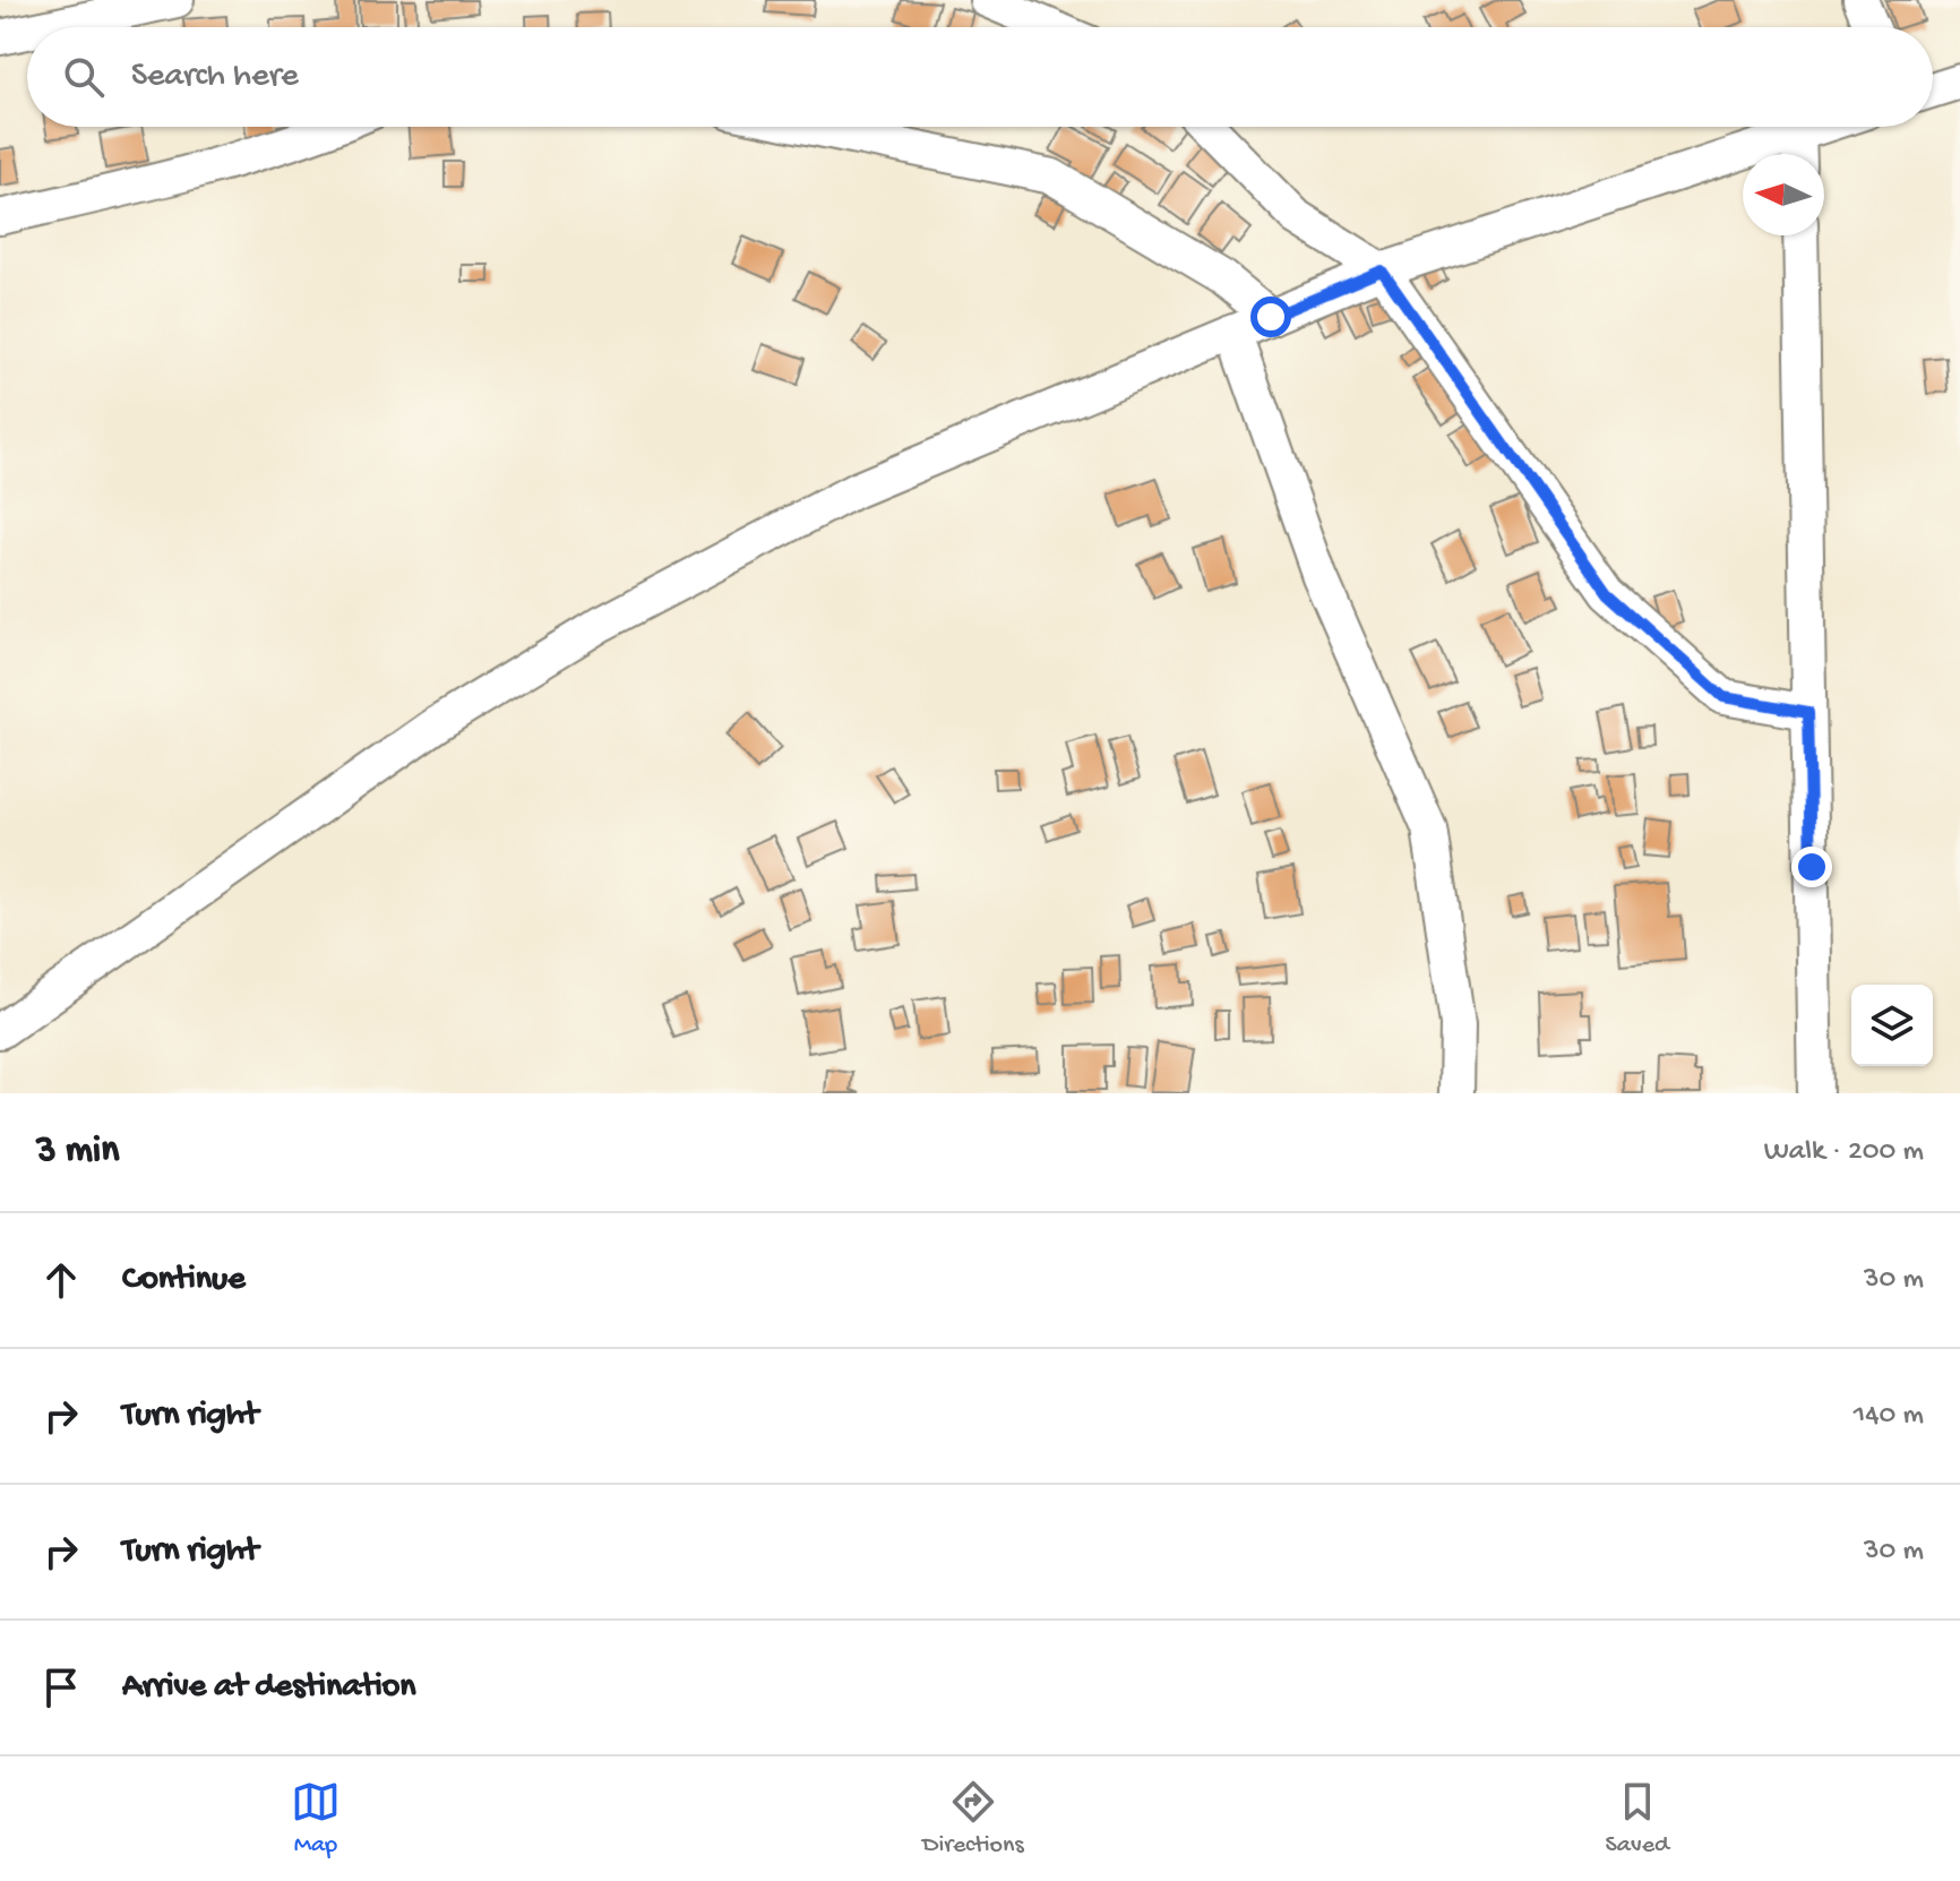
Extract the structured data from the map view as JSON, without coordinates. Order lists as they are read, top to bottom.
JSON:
{
  "north": "left",
  "page": {
    "search": "Search here",
    "heading": ["3 min", "Walk · 200 m"],
    "list": [
      ["Continue", "30 m"],
      ["Turn right", "140 m"],
      ["Turn right", "30 m"],
      "Arrive at destination"
    ],
    "nav": ["Map", "Directions", "Saved"]
  }
}
